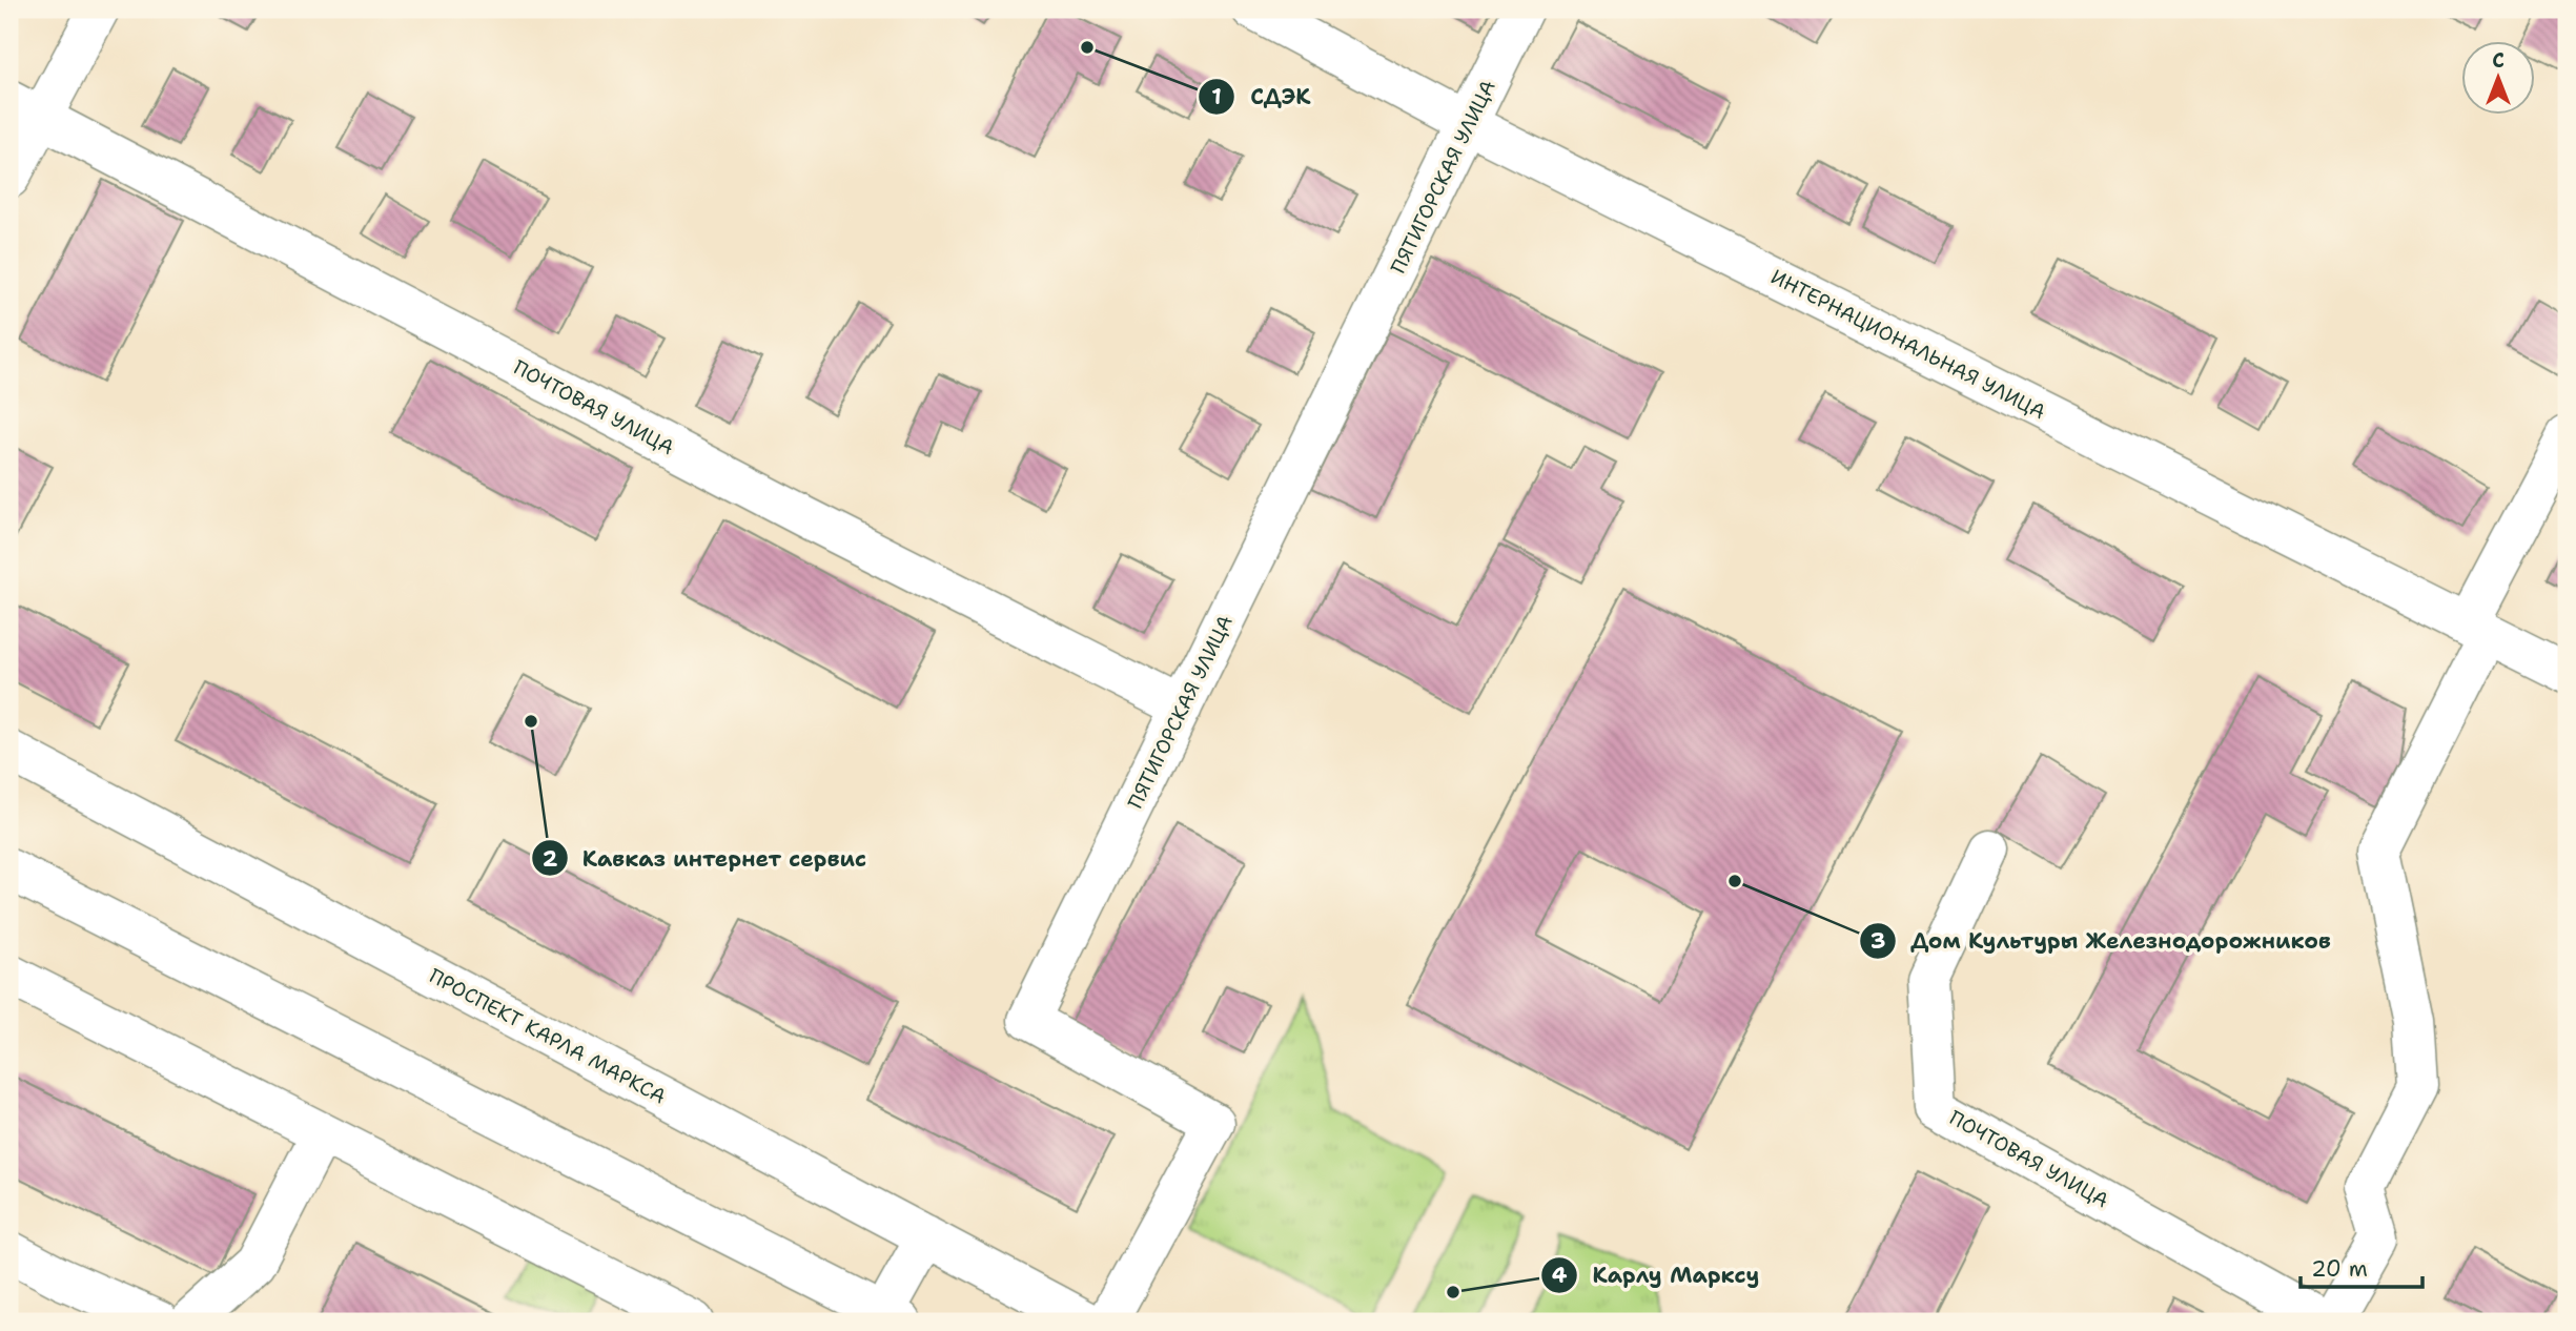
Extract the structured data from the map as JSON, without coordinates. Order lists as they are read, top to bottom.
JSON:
{
  "streets": {
    "street": [
      "ПЯТИГОРСКАЯ УЛИЦА",
      "ИНТЕРНАЦИОНАЛЬНАЯ УЛИЦА",
      "ПОЧТОВАЯ УЛИЦА",
      "ПРОСПЕКТ КАРЛА МАРКСА"
    ]
  },
  "crossings": [
    ["ПЯТИГОРСКАЯ УЛИЦА", "ИНТЕРНАЦИОНАЛЬНАЯ УЛИЦА"],
    ["ПЯТИГОРСКАЯ УЛИЦА", "ПОЧТОВАЯ УЛИЦА"]
  ],
  "places": [
    "СДЭК",
    "Кавказ интернет сервис",
    "Дом Культуры Железнодорожников",
    "Карлу Марксу"
  ],
  "scale_bar": "20 m",
  "north": "top"
}
